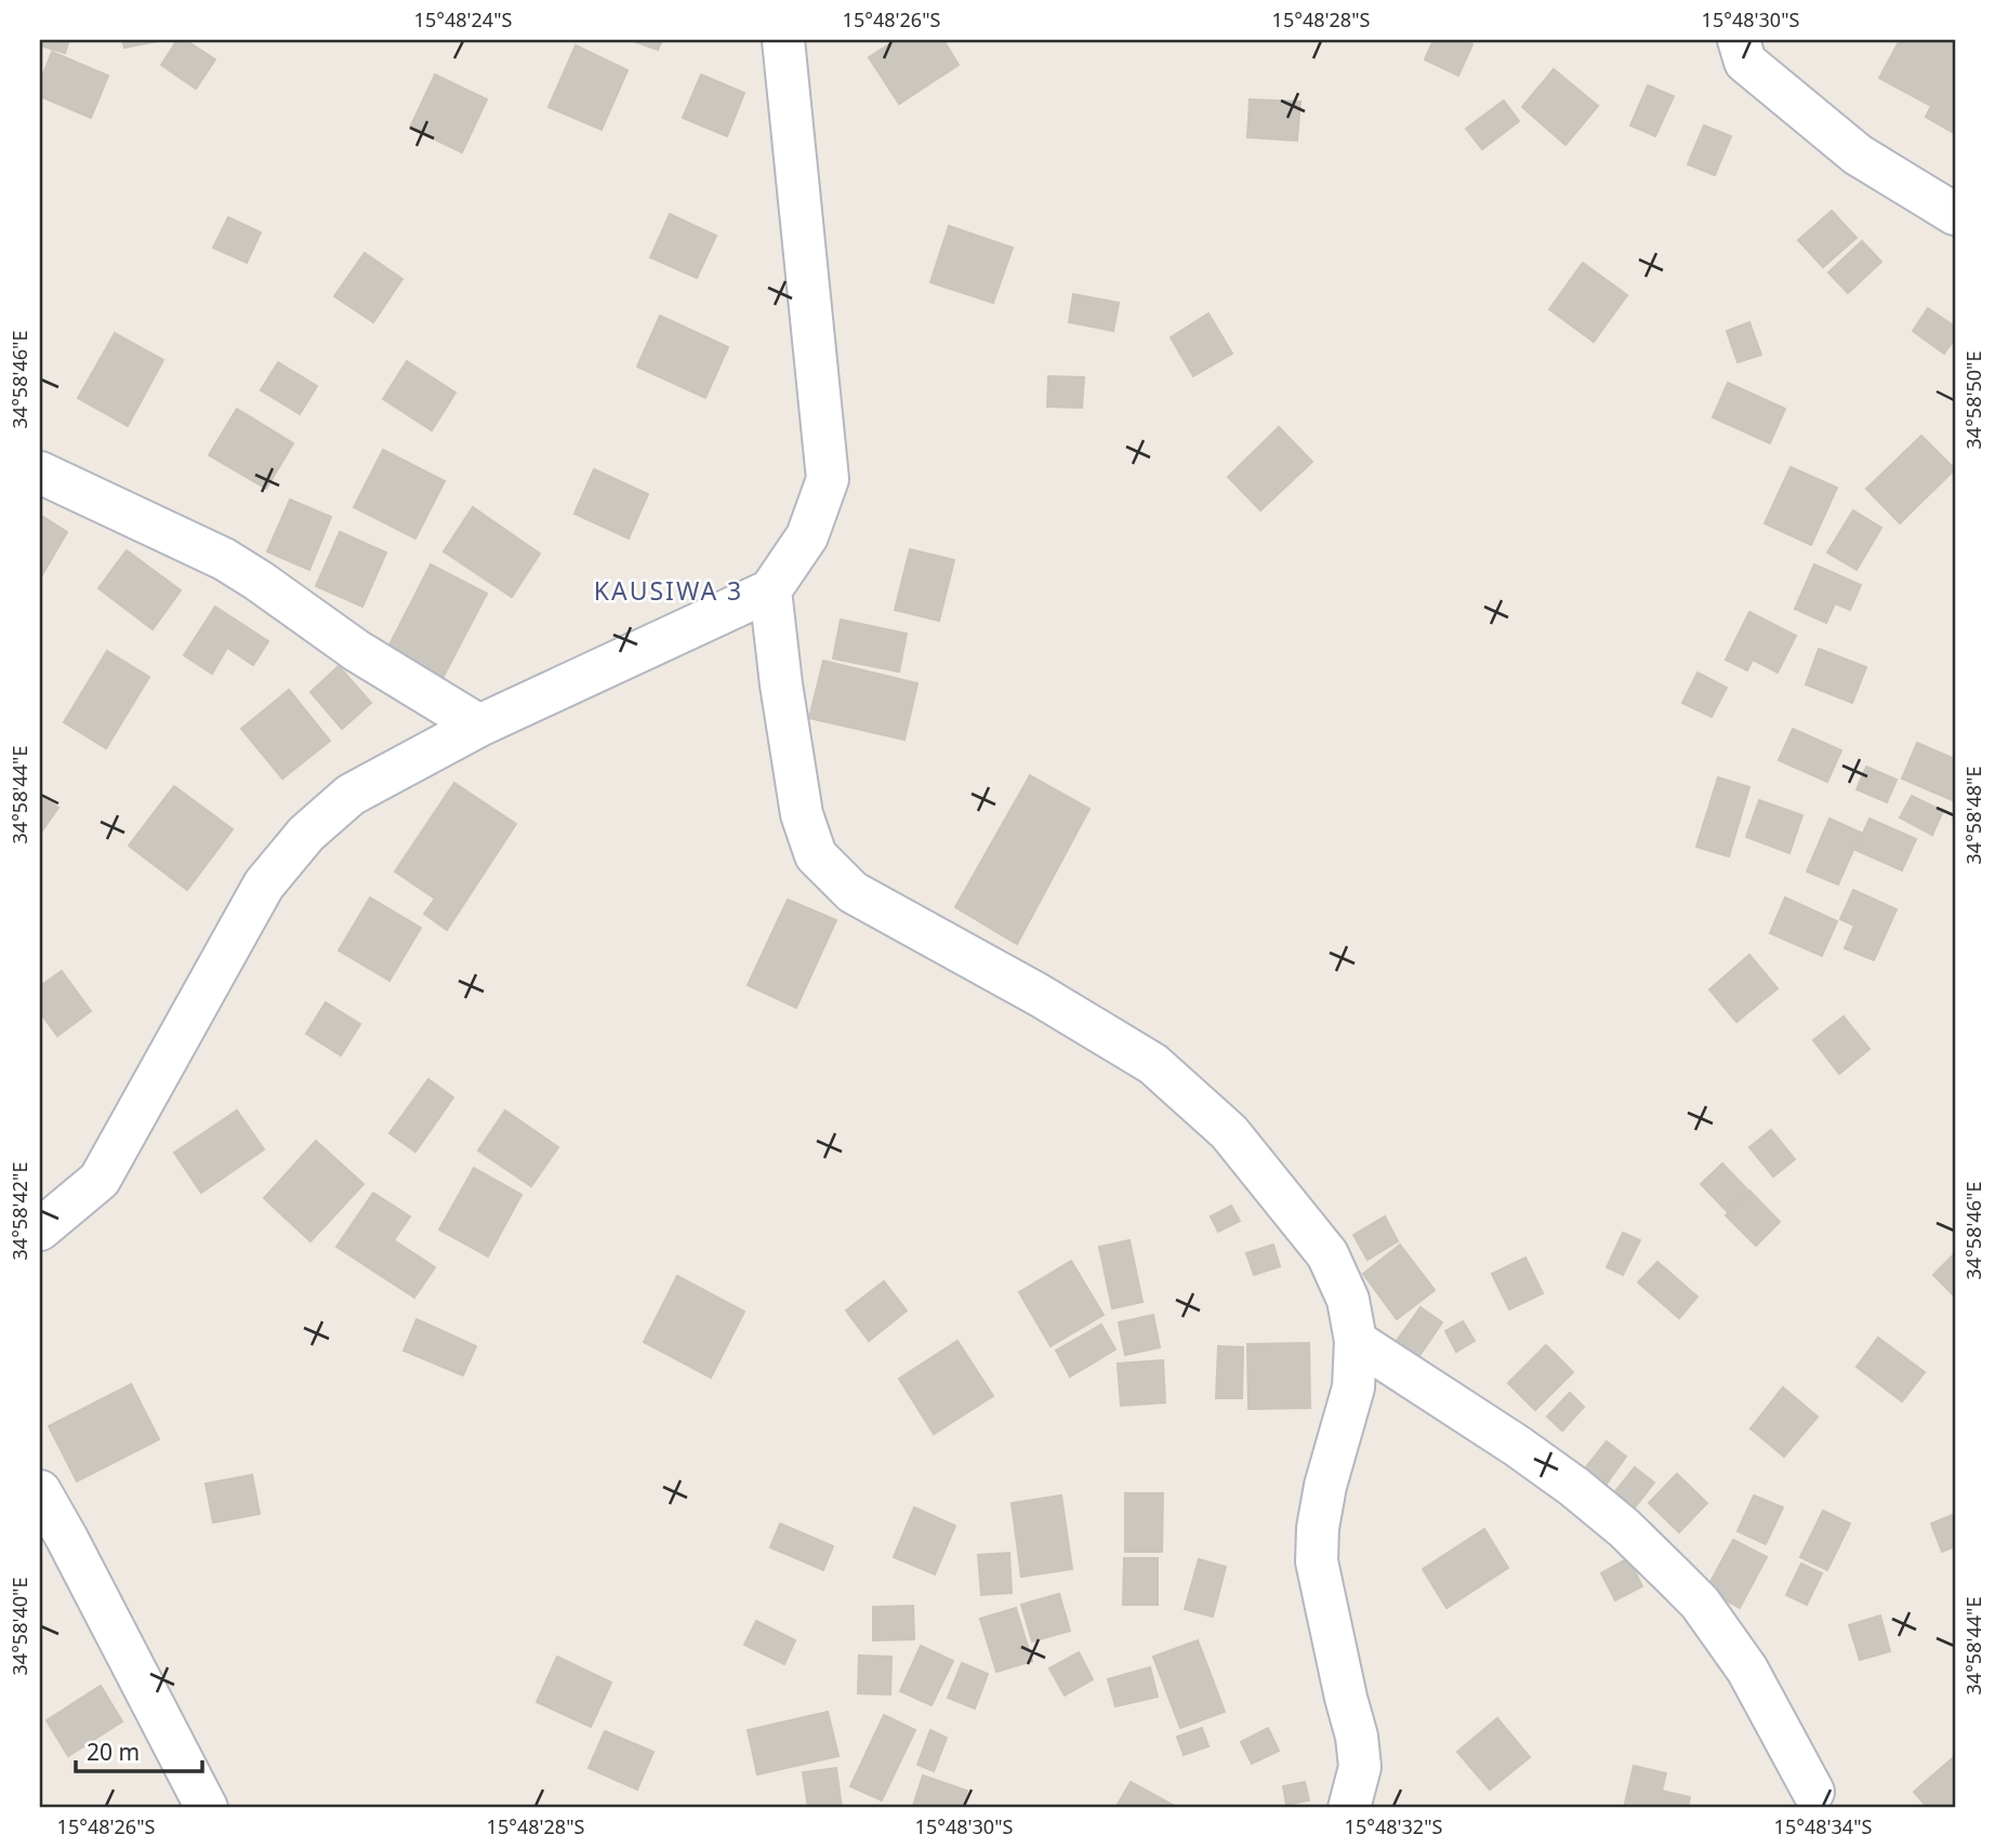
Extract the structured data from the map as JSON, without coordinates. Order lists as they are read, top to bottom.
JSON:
{
  "districts": ["KAUSIWA 3"],
  "scale_bar": "20 m",
  "coordinates": [
    "15°48'24\"S",
    "15°48'26\"S",
    "15°48'28\"S",
    "15°48'30\"S",
    "34°58'46\"E",
    "34°58'50\"E",
    "34°58'44\"E",
    "34°58'48\"E",
    "34°58'42\"E",
    "34°58'40\"E",
    "15°48'32\"S",
    "15°48'34\"S"
  ]
}
